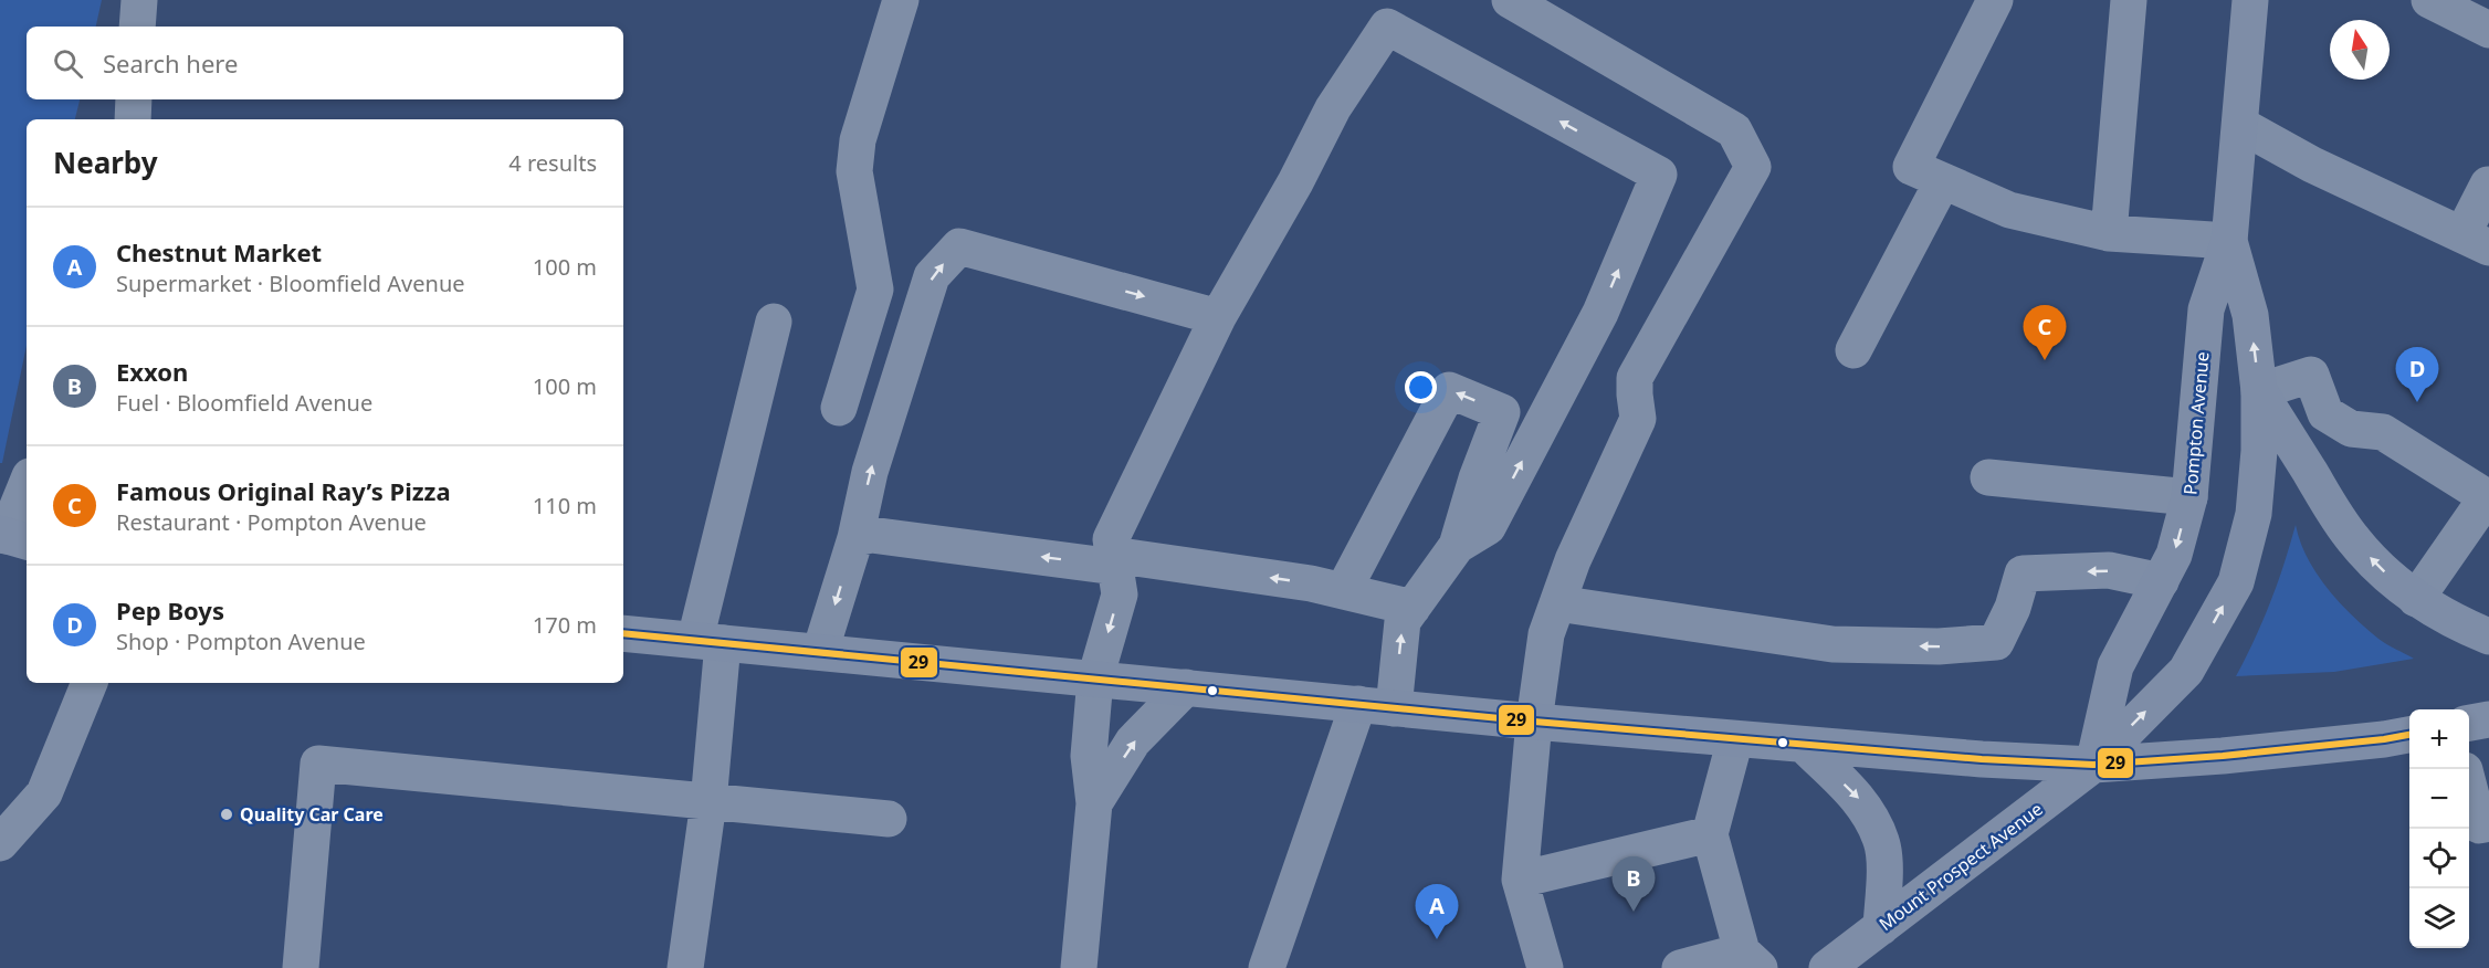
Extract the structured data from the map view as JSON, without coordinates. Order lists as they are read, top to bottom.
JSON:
{
  "streets": {
    "main road": ["Pompton Avenue", "Mount Prospect Avenue"]
  },
  "crossings": [
    ["Pompton Avenue", "Mount Prospect Avenue"]
  ],
  "places": ["Quality Car Care"],
  "lines": ["transit line 29"],
  "north": "top",
  "page": {
    "search": "Search here",
    "heading": ["Nearby", "4 results"],
    "list": [
      {
        "mark": "A",
        "name": "Chestnut Market",
        "note": "Supermarket · Bloomfield Avenue",
        "value": "100 m"
      },
      {
        "mark": "B",
        "name": "Exxon",
        "note": "Fuel · Bloomfield Avenue",
        "value": "100 m"
      },
      {
        "mark": "C",
        "name": "Famous Original Ray’s Pizza",
        "note": "Restaurant · Pompton Avenue",
        "value": "110 m"
      },
      {
        "mark": "D",
        "name": "Pep Boys",
        "note": "Shop · Pompton Avenue",
        "value": "170 m"
      }
    ],
    "pins": [
      "C",
      "D",
      "B",
      "A"
    ],
    "map_buttons": ["+", "−"]
  }
}
